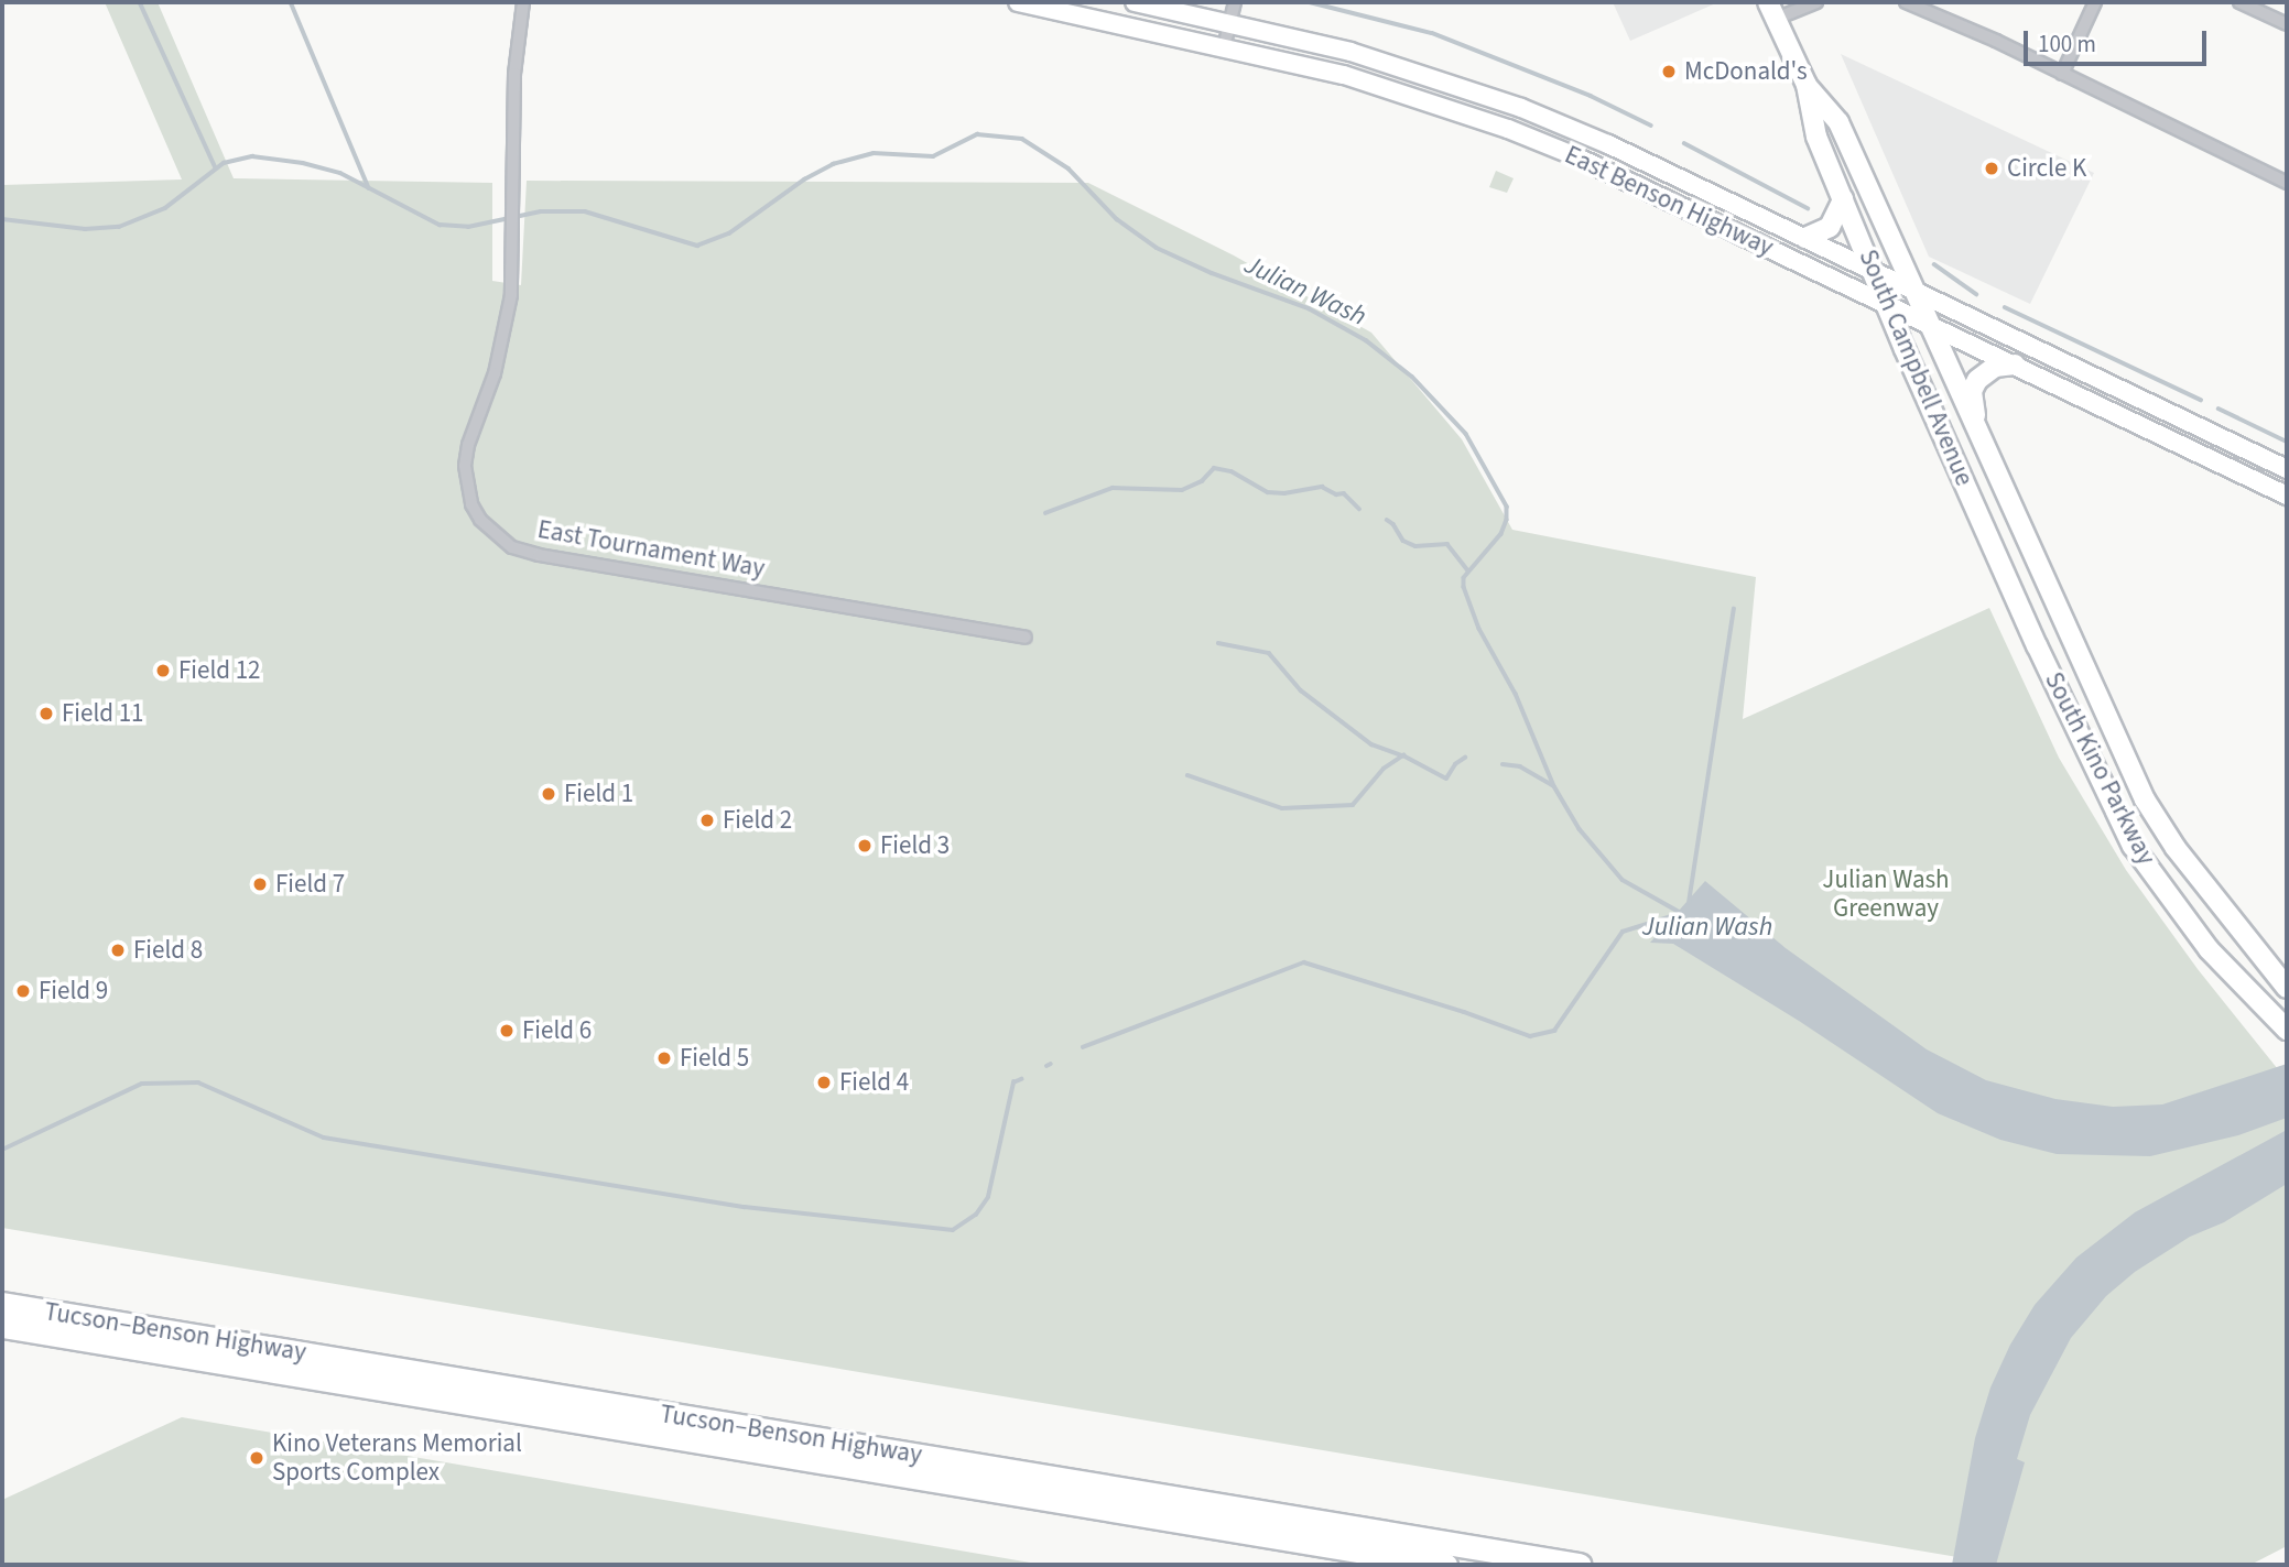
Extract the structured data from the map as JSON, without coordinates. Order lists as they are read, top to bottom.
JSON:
{
  "streets": {
    "highway": ["Tucson–Benson Highway"],
    "main road": ["East Benson Highway", "South Campbell Avenue", "South Kino Parkway"],
    "street": ["East Tournament Way"]
  },
  "crossings": [
    ["East Benson Highway", "South Campbell Avenue"],
    ["South Campbell Avenue", "South Kino Parkway"]
  ],
  "water": ["Julian Wash"],
  "parks": ["Julian Wash Greenway"],
  "places": [
    "McDonald's",
    "Circle K",
    "Field 12",
    "Field 11",
    "Field 1",
    "Field 2",
    "Field 3",
    "Field 7",
    "Field 8",
    "Field 9",
    "Field 6",
    "Field 5",
    "Field 4",
    "Kino Veterans Memorial Sports Complex"
  ],
  "scale_bar": "100 m"
}
